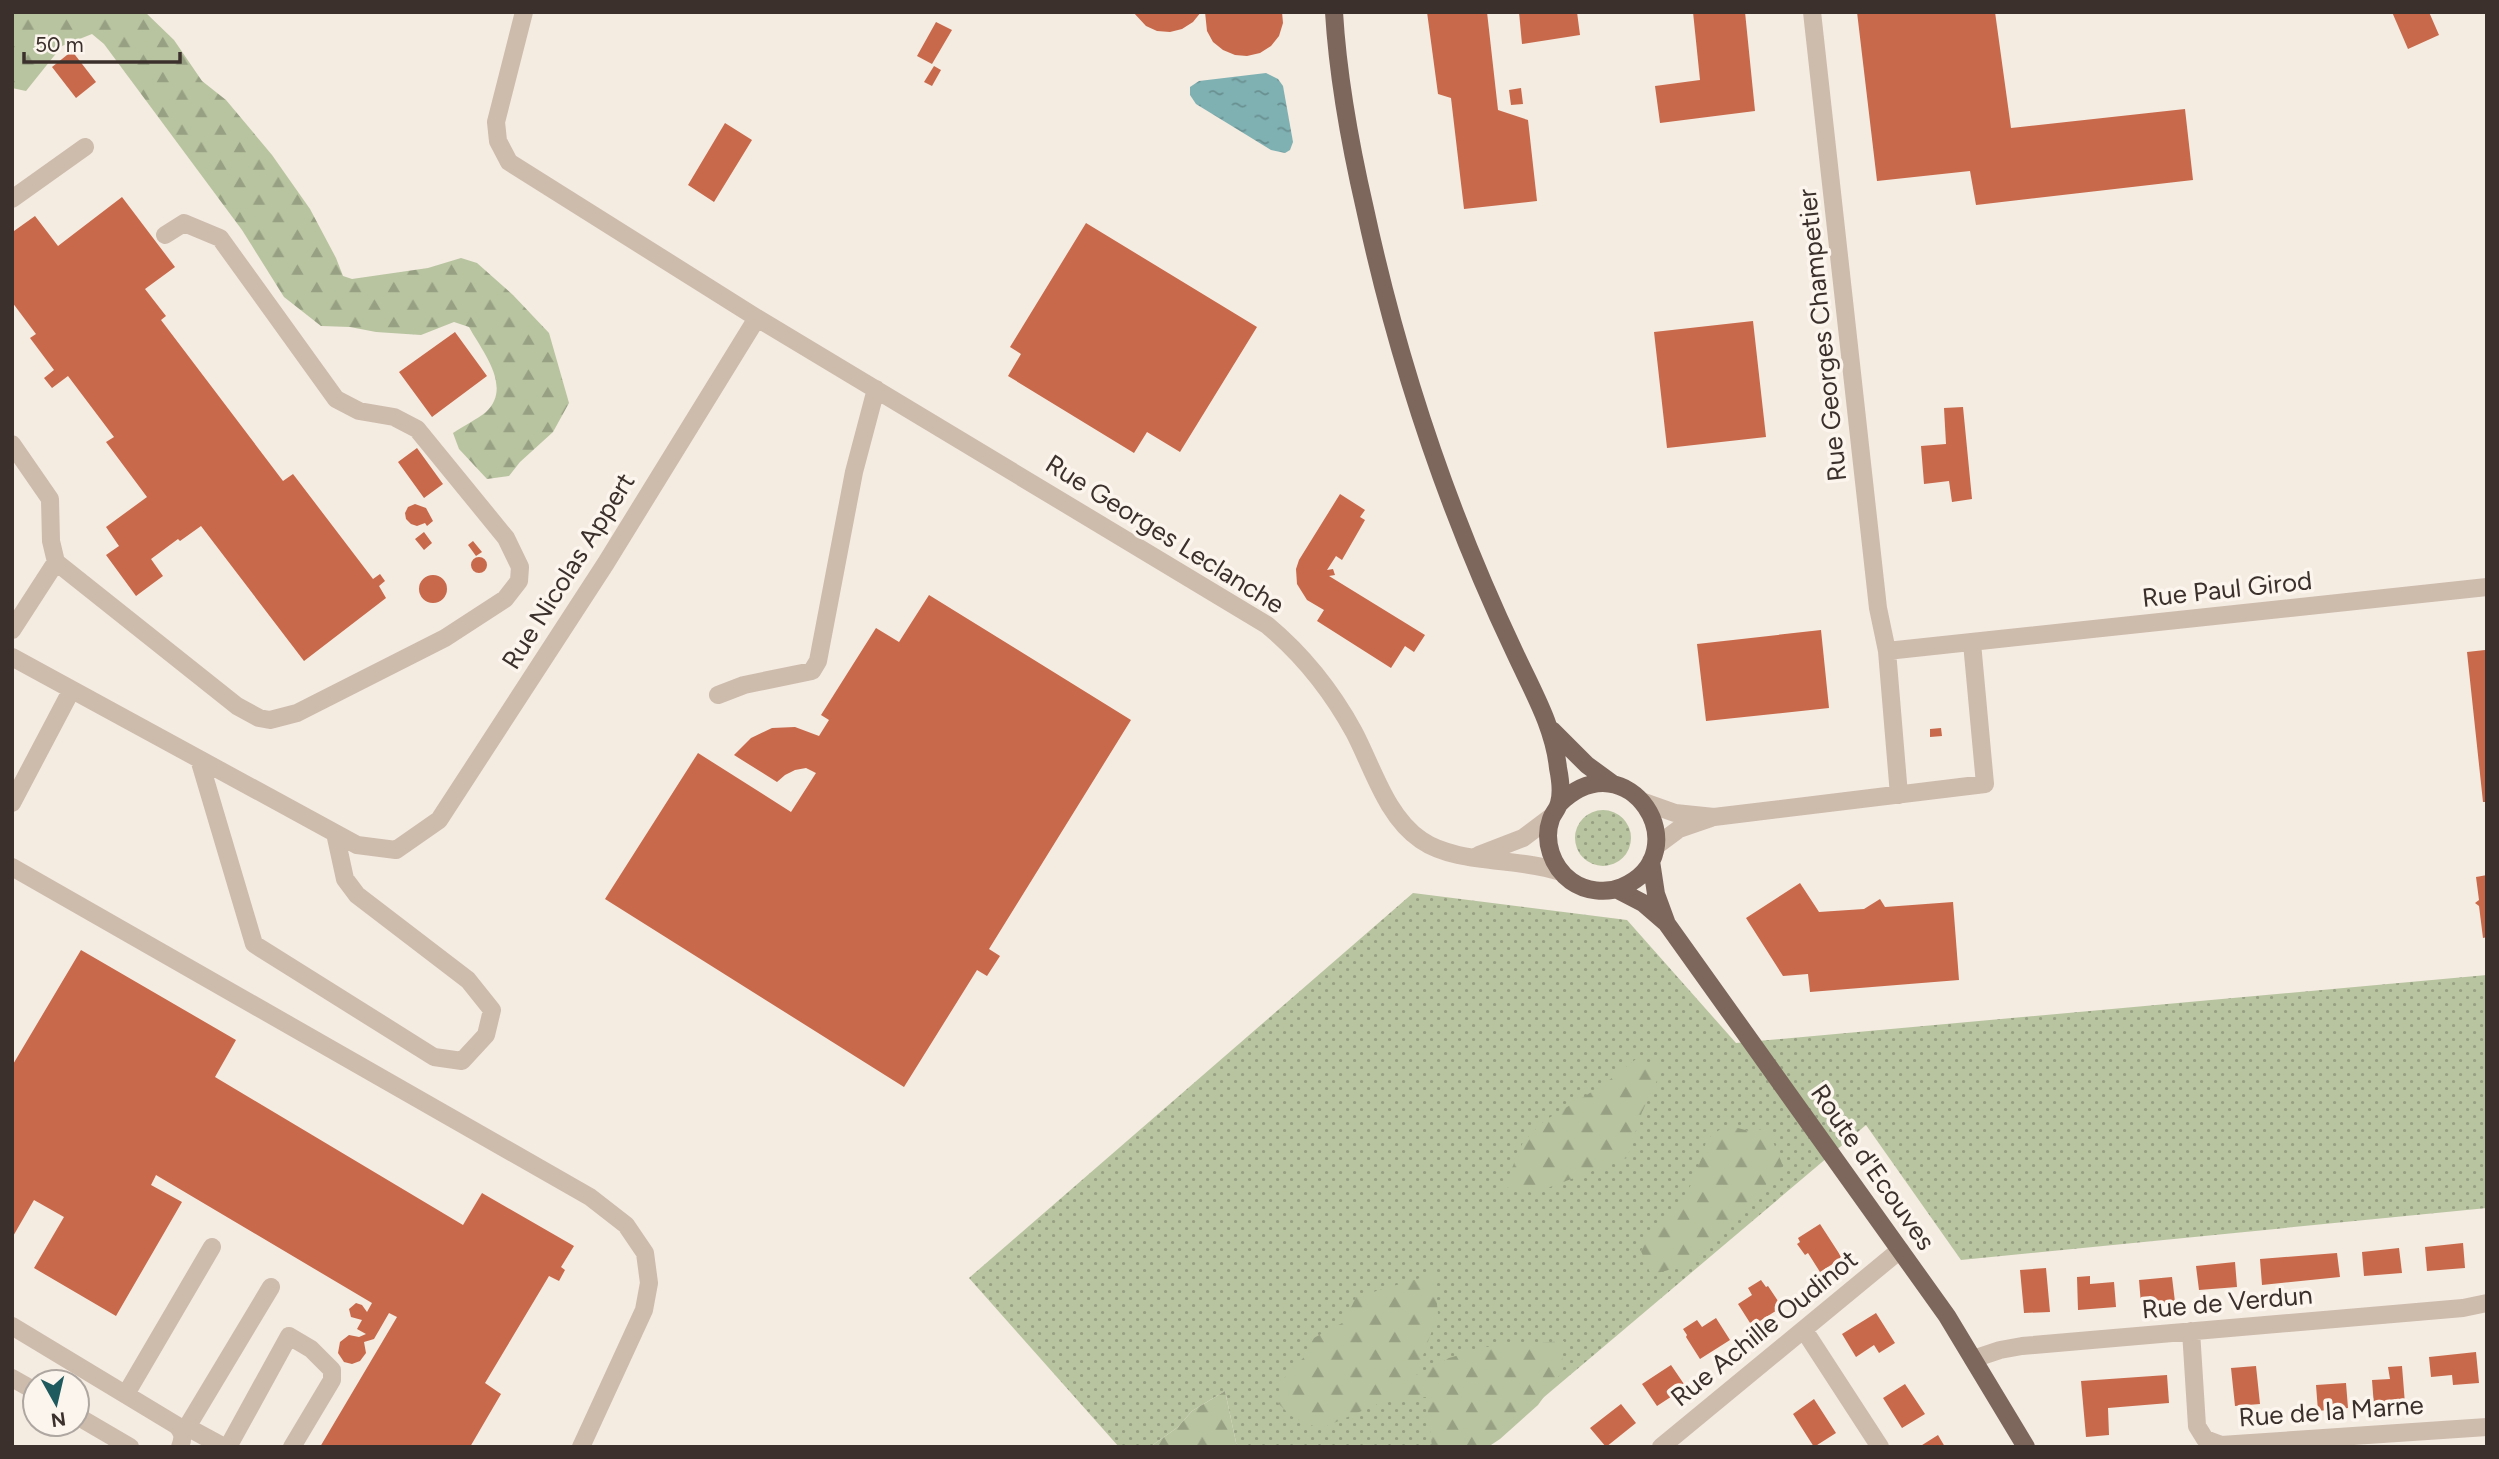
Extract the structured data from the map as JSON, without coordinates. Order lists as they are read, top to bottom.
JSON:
{
  "streets": {
    "main road": ["Route d'Ecouves"],
    "street": [
      "Rue Georges Champetier",
      "Rue Georges Leclanche",
      "Rue Nicolas Appert",
      "Rue Paul Girod",
      "Rue de Verdun",
      "Rue Achille Oudinot",
      "Rue de la Marne"
    ]
  },
  "crossings": [
    ["Rue Georges Leclanche", "Rue Nicolas Appert"],
    ["Route d'Ecouves", "Rue de Verdun"],
    ["Route d'Ecouves", "Rue Achille Oudinot"],
    ["Rue de Verdun", "Rue de la Marne"]
  ],
  "scale_bar": "50 m",
  "north": "bottom"
}
